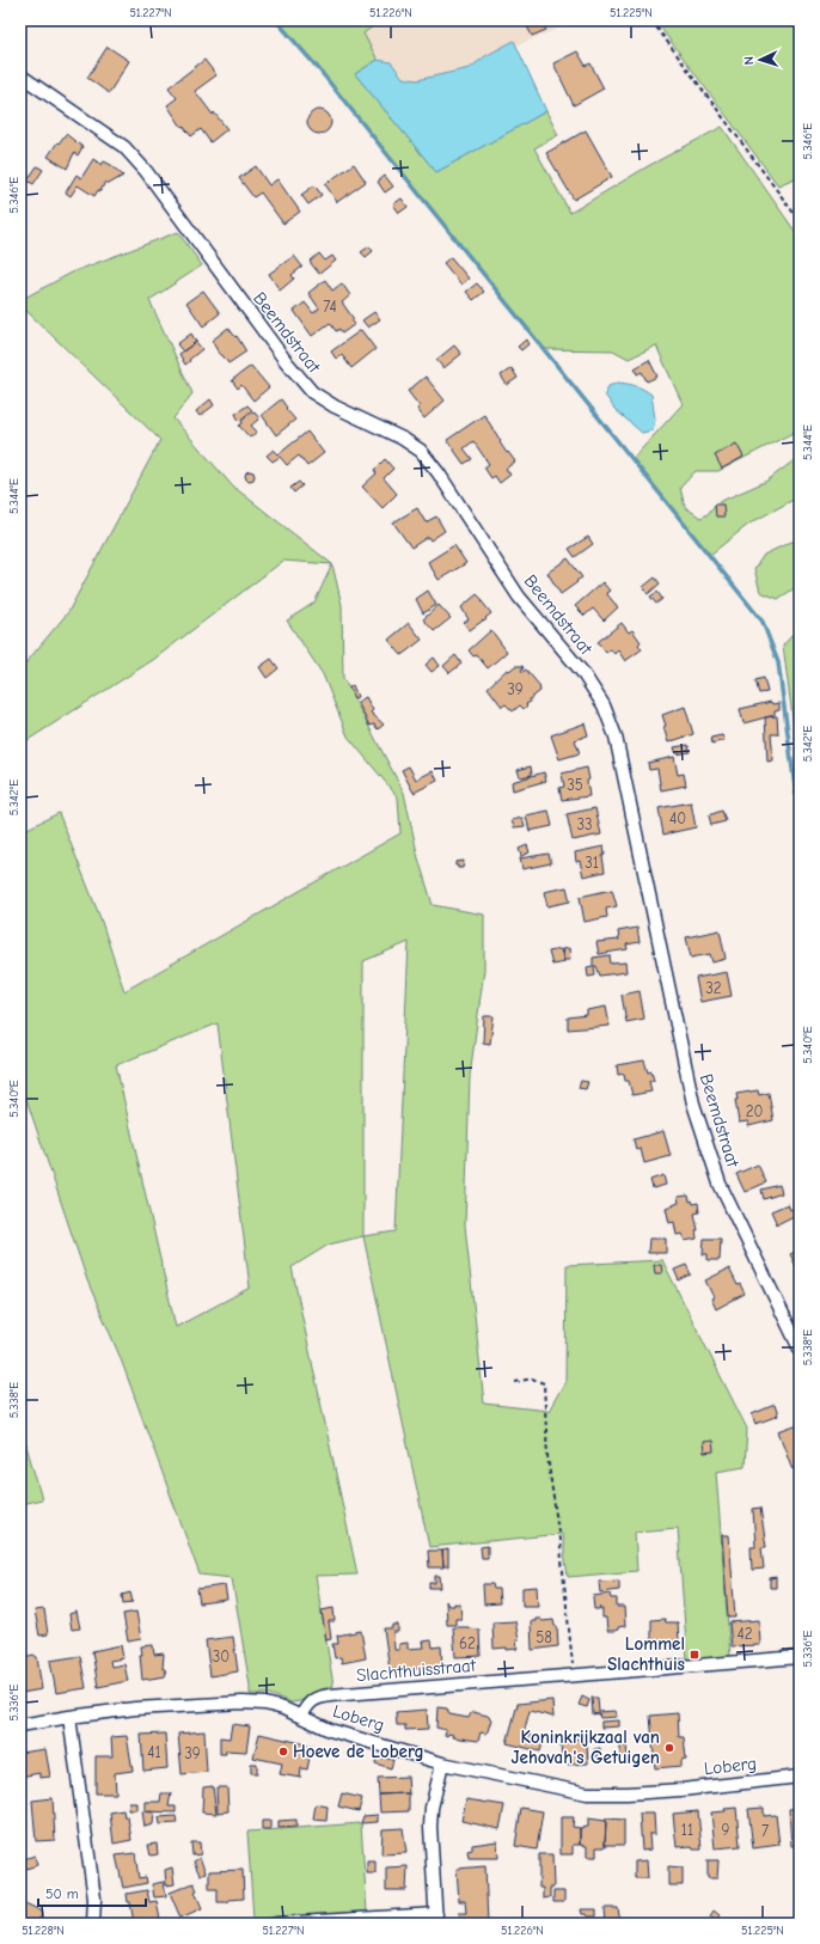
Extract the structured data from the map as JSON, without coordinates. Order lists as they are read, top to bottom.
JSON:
{
  "streets": {
    "street": ["Beemdstraat", "Slachthuisstraat", "Loberg"]
  },
  "crossings": [
    ["Slachthuisstraat", "Loberg"]
  ],
  "places": {
    "transit": ["Lommel Slachthuis"],
    "other": ["Koninkrijkzaal van Jehovah's Getuigen", "Hoeve de Loberg"]
  },
  "house_numbers": [
    "74",
    "39",
    "35",
    "40",
    "33",
    "31",
    "32",
    "20",
    "42",
    "58",
    "62",
    "30",
    "41",
    "39",
    "11",
    "9",
    "7"
  ],
  "scale_bar": "50 m",
  "north": "left",
  "coordinates": [
    "51.227°N",
    "51.226°N",
    "51.225°N",
    "5.346°E",
    "5.344°E",
    "5.342°E",
    "5.340°E",
    "5.338°E",
    "5.336°E",
    "51.228°N"
  ]
}
